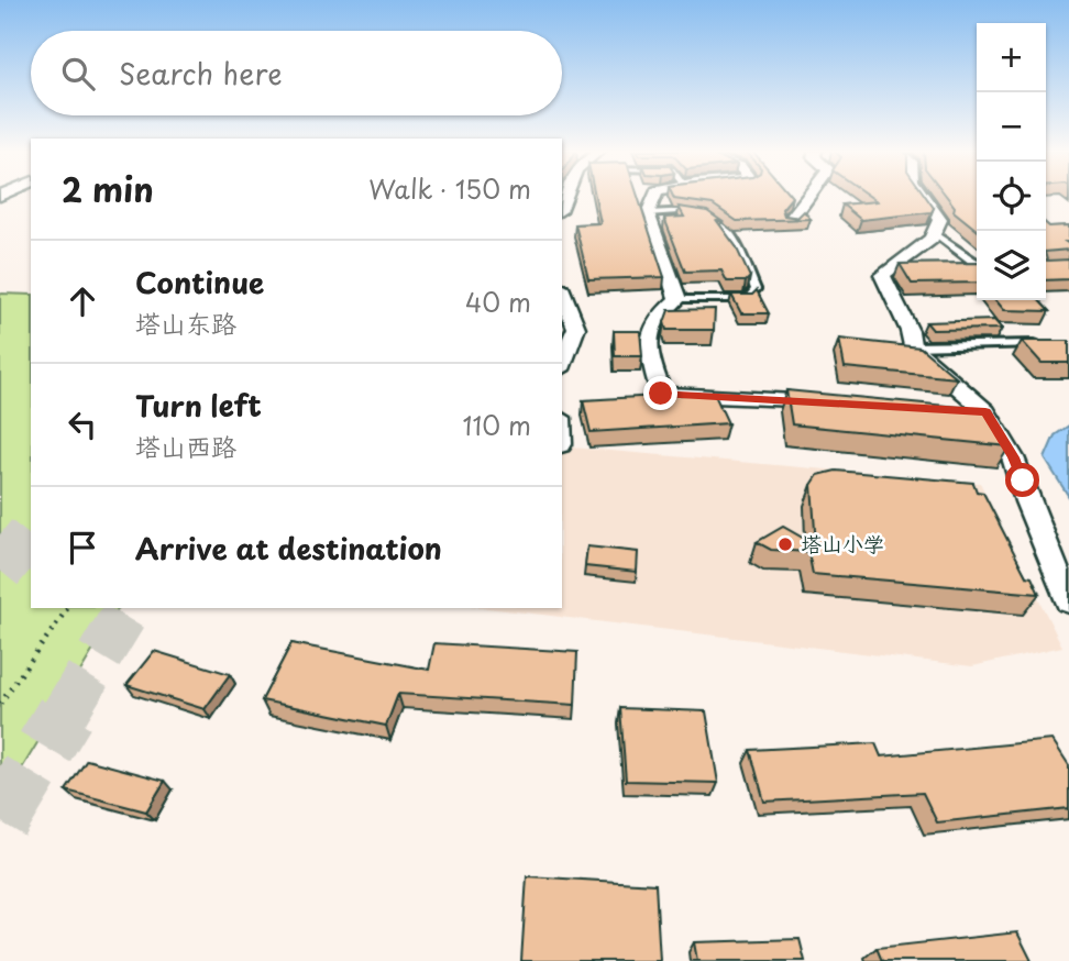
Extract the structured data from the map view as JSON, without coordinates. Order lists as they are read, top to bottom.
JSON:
{
  "places": ["塔山小学"],
  "page": {
    "map_buttons": ["+", "−"],
    "search": "Search here",
    "heading": ["2 min", "Walk · 150 m"],
    "list": [
      ["Continue", "塔山东路", "40 m"],
      ["Turn left", "塔山西路", "110 m"],
      "Arrive at destination"
    ]
  }
}
